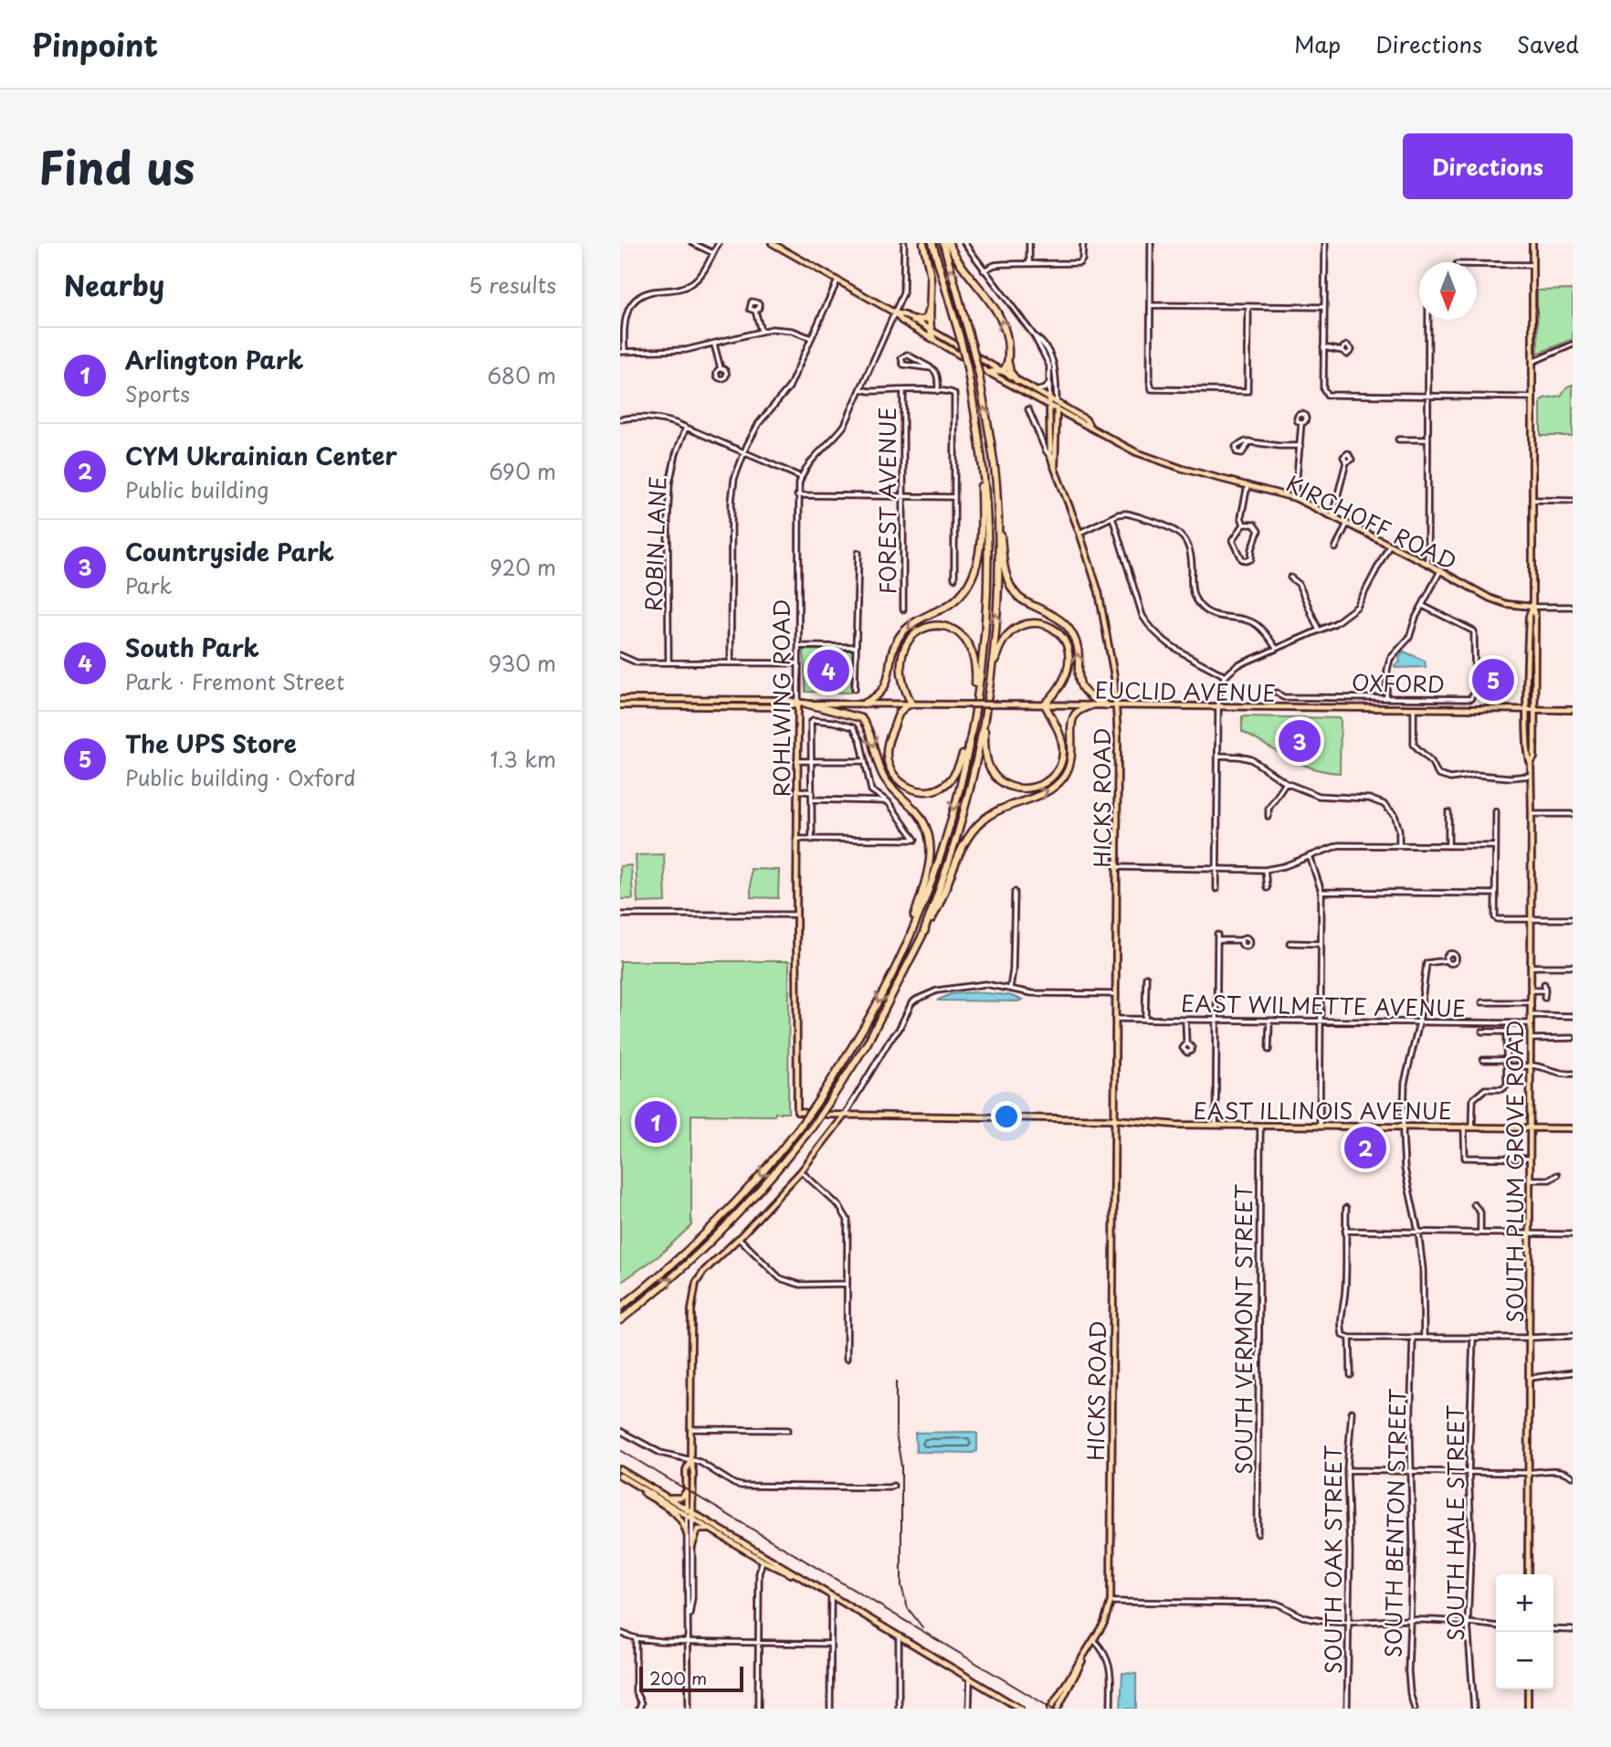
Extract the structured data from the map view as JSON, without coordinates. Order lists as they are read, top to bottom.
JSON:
{
  "streets": {
    "main road": [
      "KIRCHOFF ROAD",
      "EUCLID AVENUE",
      "ROHLWING ROAD",
      "HICKS ROAD",
      "EAST ILLINOIS AVENUE",
      "SOUTH PLUM GROVE ROAD"
    ],
    "street": [
      "FOREST AVENUE",
      "ROBIN LANE",
      "OXFORD",
      "EAST WILMETTE AVENUE",
      "SOUTH VERMONT STREET",
      "SOUTH BENTON STREET",
      "SOUTH HALE STREET",
      "SOUTH OAK STREET"
    ]
  },
  "crossings": [
    ["KIRCHOFF ROAD", "ROHLWING ROAD"],
    ["KIRCHOFF ROAD", "SOUTH PLUM GROVE ROAD"],
    ["EUCLID AVENUE", "ROHLWING ROAD"],
    ["EUCLID AVENUE", "HICKS ROAD"],
    ["EUCLID AVENUE", "SOUTH PLUM GROVE ROAD"],
    ["ROHLWING ROAD", "EAST ILLINOIS AVENUE"],
    ["HICKS ROAD", "EAST WILMETTE AVENUE"],
    ["HICKS ROAD", "EAST ILLINOIS AVENUE"],
    ["EAST WILMETTE AVENUE", "SOUTH PLUM GROVE ROAD"],
    ["EAST ILLINOIS AVENUE", "SOUTH PLUM GROVE ROAD"],
    ["EAST ILLINOIS AVENUE", "SOUTH VERMONT STREET"]
  ],
  "scale_bar": "200 m",
  "north": "bottom",
  "page": {
    "header": "Pinpoint",
    "nav": ["Map", "Directions", "Saved"],
    "title": "Find us",
    "buttons": "Directions",
    "heading": ["Nearby", "5 results"],
    "list": [
      {
        "mark": "1",
        "name": "Arlington Park",
        "note": "Sports",
        "value": "680 m"
      },
      {
        "mark": "2",
        "name": "CYM Ukrainian Center",
        "note": "Public building",
        "value": "690 m"
      },
      {
        "mark": "3",
        "name": "Countryside Park",
        "note": "Park",
        "value": "920 m"
      },
      {
        "mark": "4",
        "name": "South Park",
        "note": "Park · Fremont Street",
        "value": "930 m"
      },
      {
        "mark": "5",
        "name": "The UPS Store",
        "note": "Public building · Oxford",
        "value": "1.3 km"
      }
    ],
    "pins": [
      "4",
      "5",
      "3",
      "1",
      "2"
    ],
    "map_buttons": ["+", "−"],
    "scale": "200 m"
  }
}
